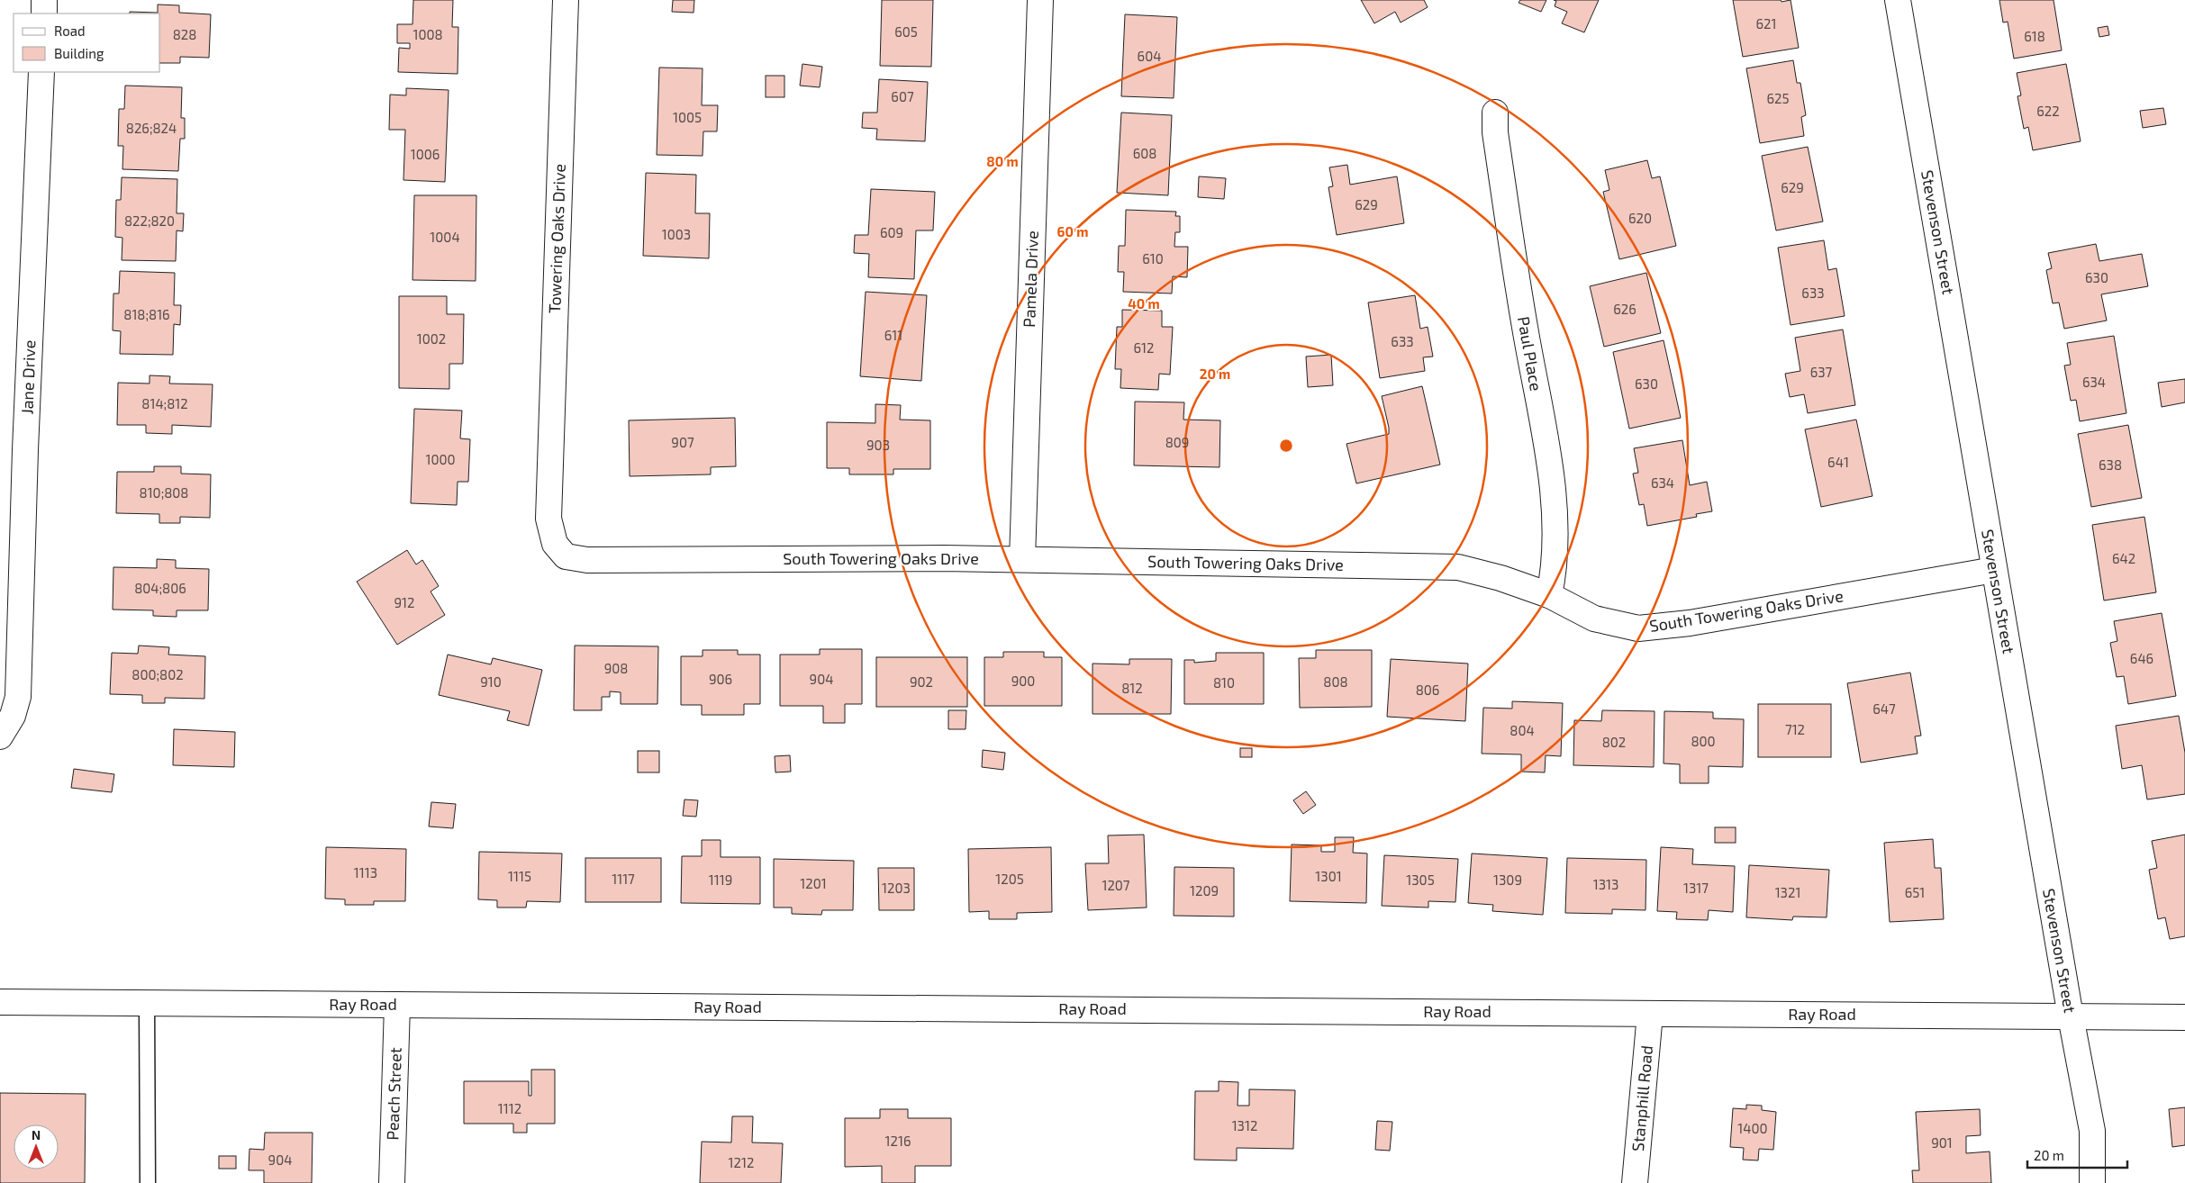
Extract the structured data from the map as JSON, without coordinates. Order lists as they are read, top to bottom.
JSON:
{
  "streets": {
    "street": [
      "Stevenson Street",
      "Towering Oaks Drive",
      "Pamela Drive",
      "Paul Place",
      "Jane Drive",
      "South Towering Oaks Drive",
      "Ray Road",
      "Peach Street",
      "Stanphill Road"
    ]
  },
  "crossings": [
    ["Stevenson Street", "South Towering Oaks Drive"],
    ["Stevenson Street", "Ray Road"],
    ["Towering Oaks Drive", "South Towering Oaks Drive"],
    ["Pamela Drive", "South Towering Oaks Drive"],
    ["Paul Place", "South Towering Oaks Drive"],
    ["Ray Road", "Peach Street"],
    ["Ray Road", "Stanphill Road"]
  ],
  "house_numbers": [
    "621",
    "605",
    "828",
    "1008",
    "618",
    "604",
    "607",
    "625",
    "622",
    "1005",
    "826;824",
    "608",
    "1006",
    "629",
    "629",
    "620",
    "822;820",
    "609",
    "1003",
    "1004",
    "610",
    "630",
    "633",
    "626",
    "818;816",
    "611",
    "1002",
    "633",
    "612",
    "637",
    "634",
    "630",
    "814;812",
    "907",
    "809",
    "903",
    "1000",
    "641",
    "638",
    "634",
    "810;808",
    "642",
    "804;806",
    "912",
    "646",
    "908",
    "800;802",
    "906",
    "904",
    "900",
    "910",
    "902",
    "808",
    "810",
    "812",
    "806",
    "647",
    "712",
    "804",
    "800",
    "802",
    "1113",
    "1115",
    "1301",
    "1117",
    "1205",
    "1119",
    "1305",
    "1309",
    "1201",
    "1313",
    "1207",
    "1203",
    "1317",
    "1209",
    "1321",
    "651",
    "1112",
    "1312",
    "1400",
    "1216",
    "901",
    "904",
    "1212"
  ],
  "legend": ["Road", "Building"],
  "scale_bar": "20 m",
  "north": "top",
  "rings": [
    "80 m",
    "60 m",
    "40 m",
    "20 m"
  ]
}
